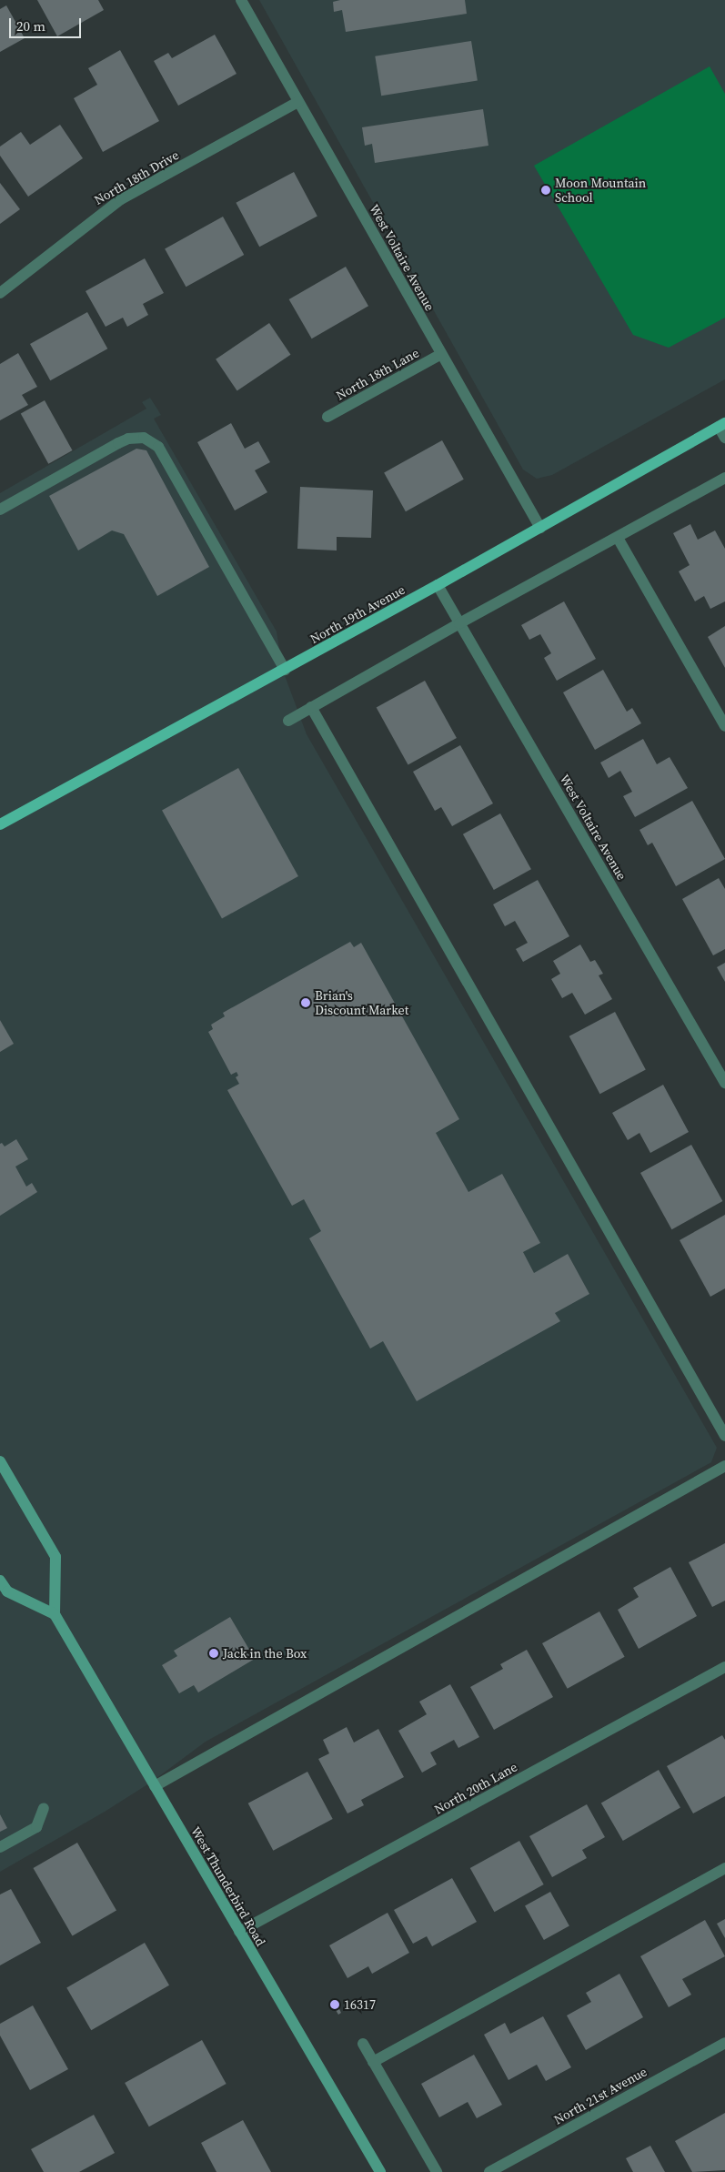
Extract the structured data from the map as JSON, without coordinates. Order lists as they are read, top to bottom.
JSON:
{
  "streets": {
    "main road": ["North 19th Avenue", "West Thunderbird Road"],
    "street": [
      "North 18th Drive",
      "West Voltaire Avenue",
      "North 18th Lane",
      "North 20th Lane",
      "North 21st Avenue"
    ]
  },
  "crossings": [
    ["North 18th Drive", "West Voltaire Avenue"],
    ["West Voltaire Avenue", "North 18th Lane"],
    ["West Voltaire Avenue", "North 19th Avenue"],
    ["North 20th Lane", "West Thunderbird Road"]
  ],
  "places": [
    "Moon Mountain School",
    "Brian's Discount Market",
    "Jack in the Box",
    "16317"
  ],
  "scale_bar": "20 m"
}
